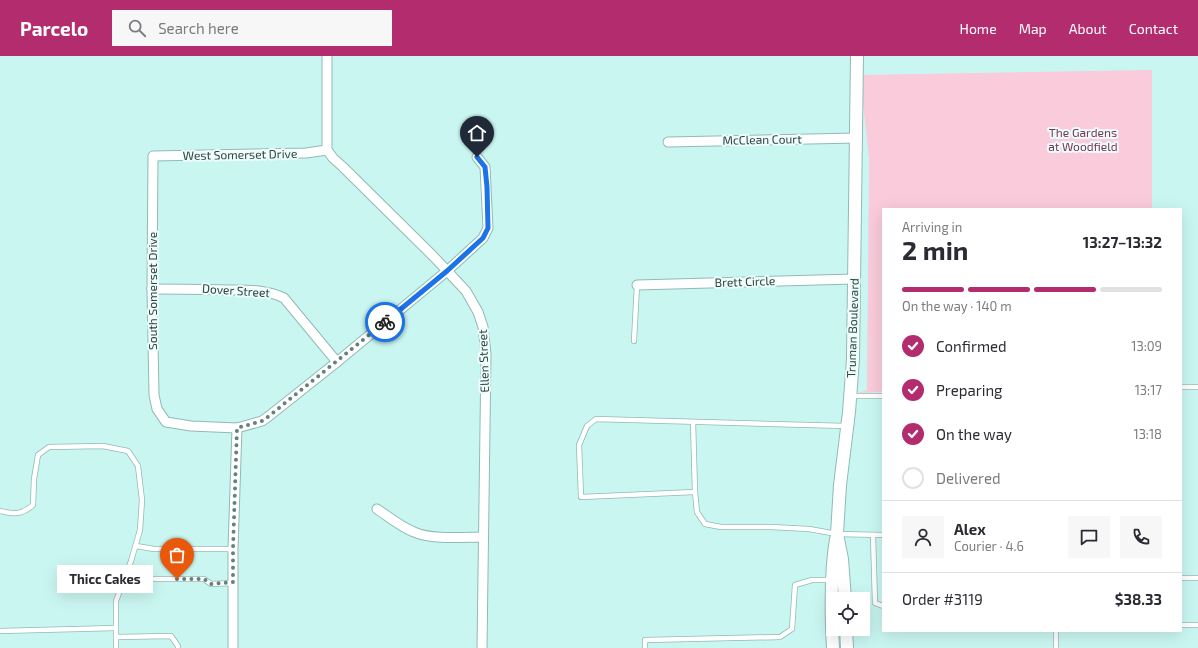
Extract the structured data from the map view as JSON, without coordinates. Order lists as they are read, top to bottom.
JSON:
{
  "streets": {
    "street": [
      "McClean Court",
      "West Somerset Drive",
      "Brett Circle",
      "South Somerset Drive",
      "Dover Street",
      "Truman Boulevard",
      "Ellen Street"
    ]
  },
  "crossings": [
    ["McClean Court", "Truman Boulevard"],
    ["West Somerset Drive", "South Somerset Drive"],
    ["West Somerset Drive", "Ellen Street"],
    ["Brett Circle", "Truman Boulevard"],
    ["South Somerset Drive", "Dover Street"]
  ],
  "parks": ["The Gardens at Woodfield"],
  "places": ["Thicc Cakes"],
  "page": {
    "header": "Parcelo",
    "search": "Search here",
    "nav": [
      "Home",
      "Map",
      "About",
      "Contact"
    ],
    "heading": ["2 min", "Arriving in", "13:27–13:32"],
    "panel": [
      "Alex",
      "Courier · 4.6",
      "Order #3119",
      "$38.33"
    ],
    "bar": "On the way · 140 m",
    "list": [
      ["Confirmed", "13:09"],
      ["Preparing", "13:17"],
      ["On the way", "13:18"],
      "Delivered"
    ],
    "bubble": "Thicc Cakes"
  }
}
